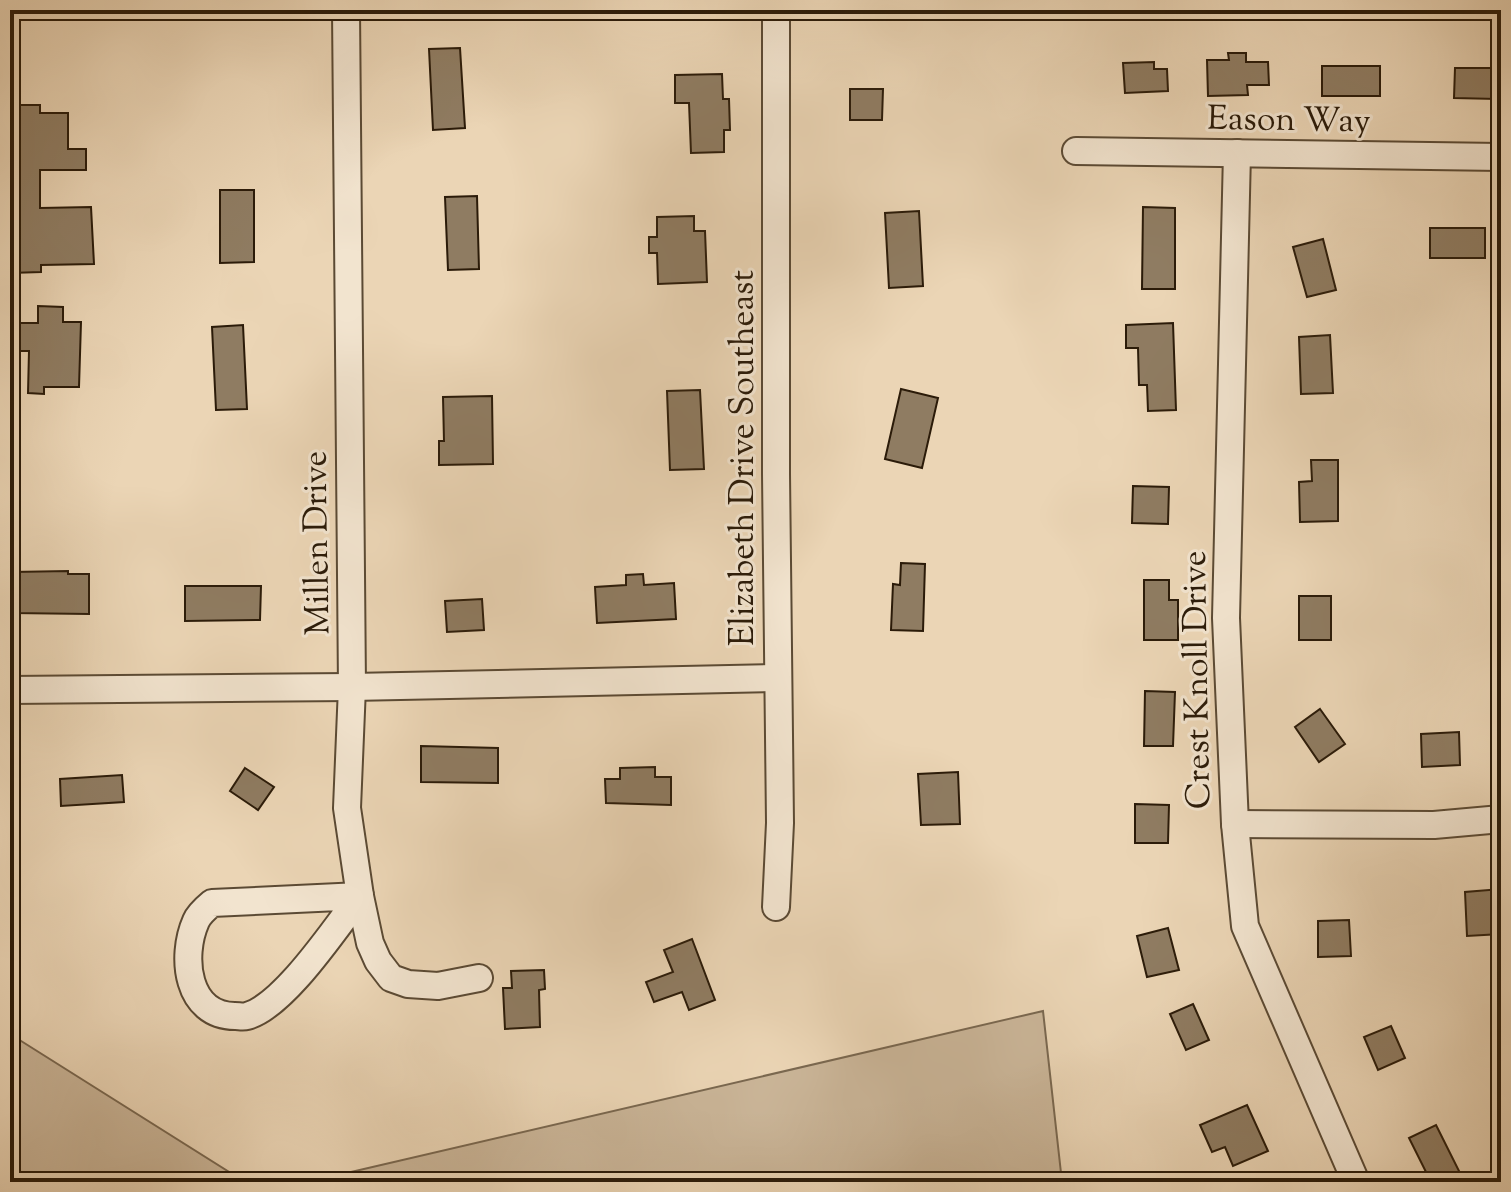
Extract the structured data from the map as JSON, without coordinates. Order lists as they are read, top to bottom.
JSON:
{
  "streets": {
    "street": [
      "Eason Way",
      "Elizabeth Drive Southeast",
      "Millen Drive",
      "Crest Knoll Drive"
    ]
  },
  "crossings": [
    ["Eason Way", "Crest Knoll Drive"]
  ]
}
